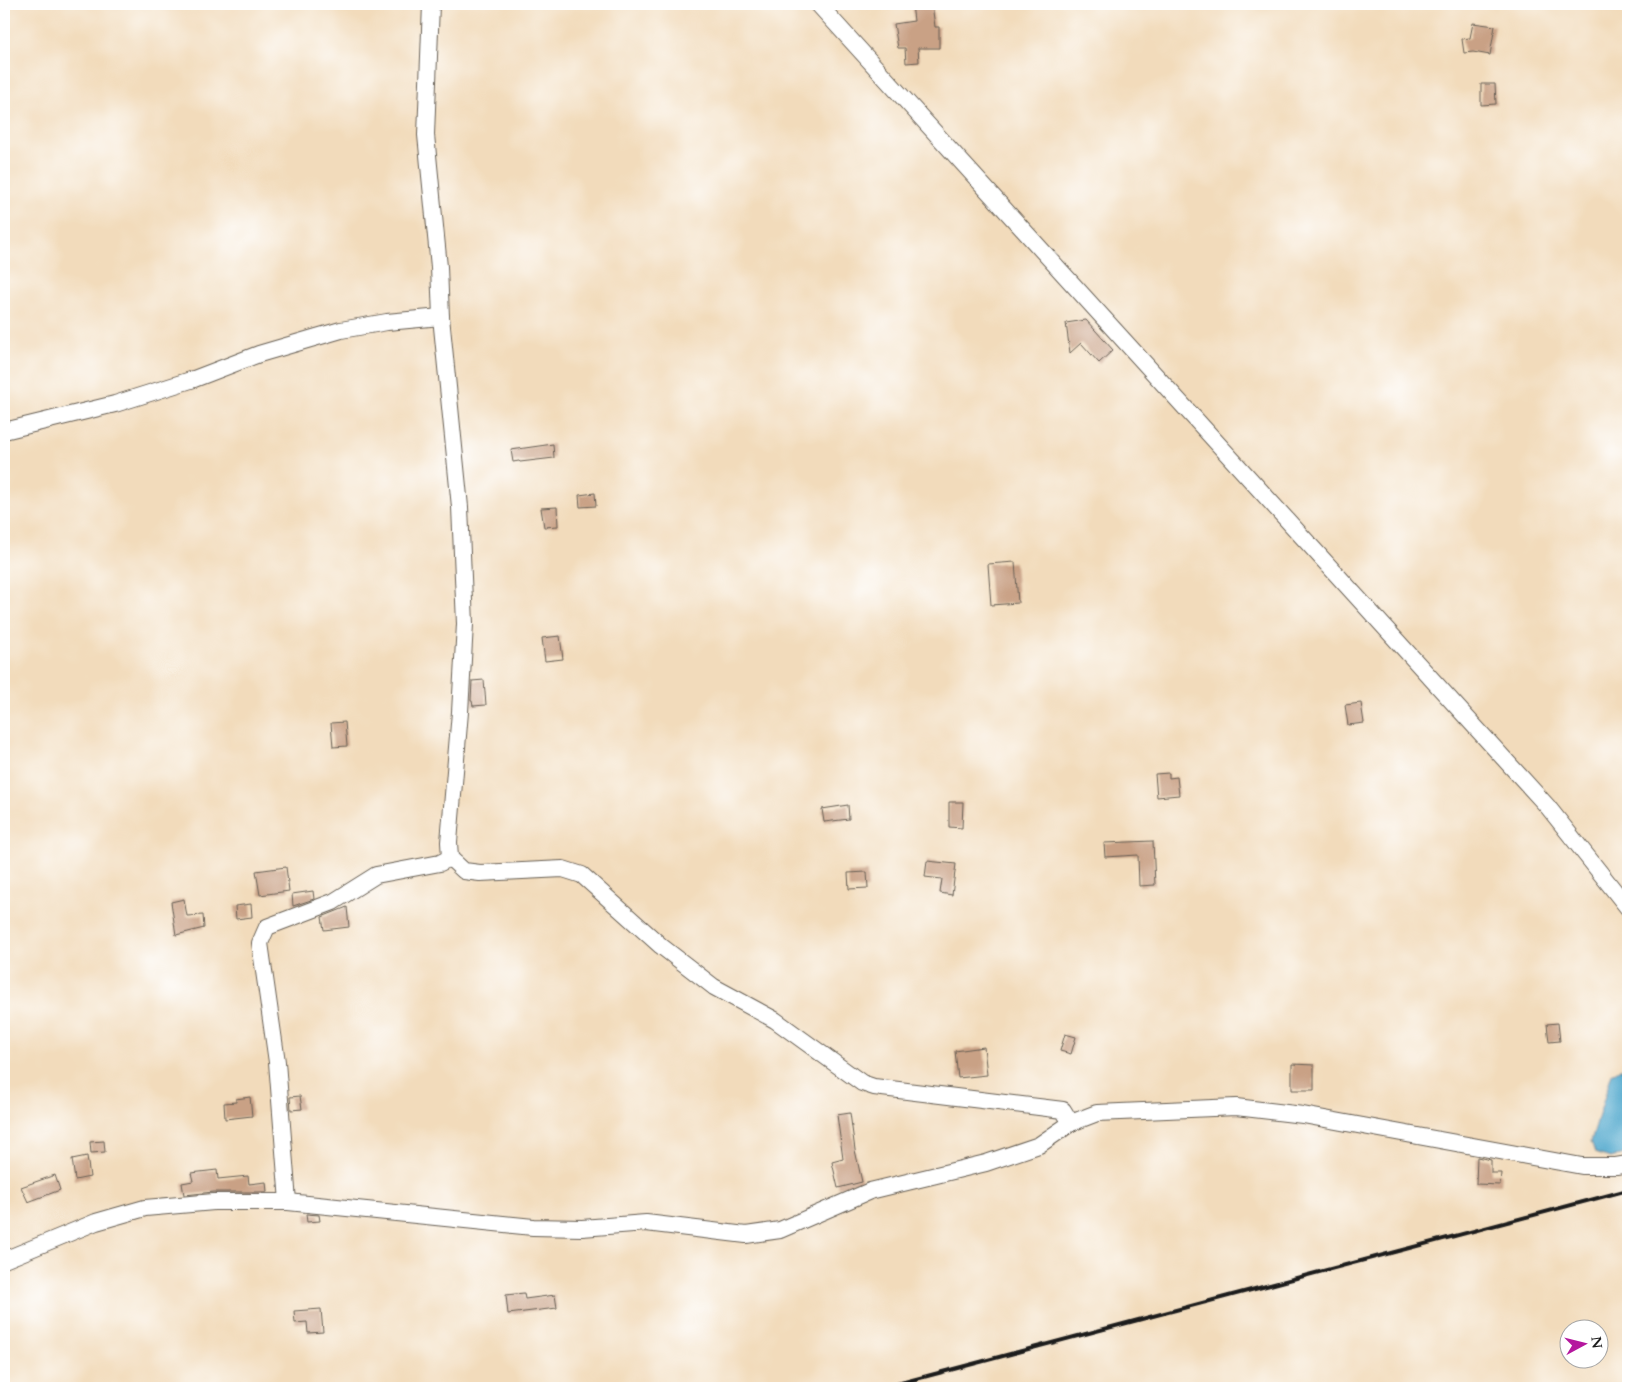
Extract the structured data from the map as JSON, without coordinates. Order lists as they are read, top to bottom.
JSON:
{
  "north": "right"
}
